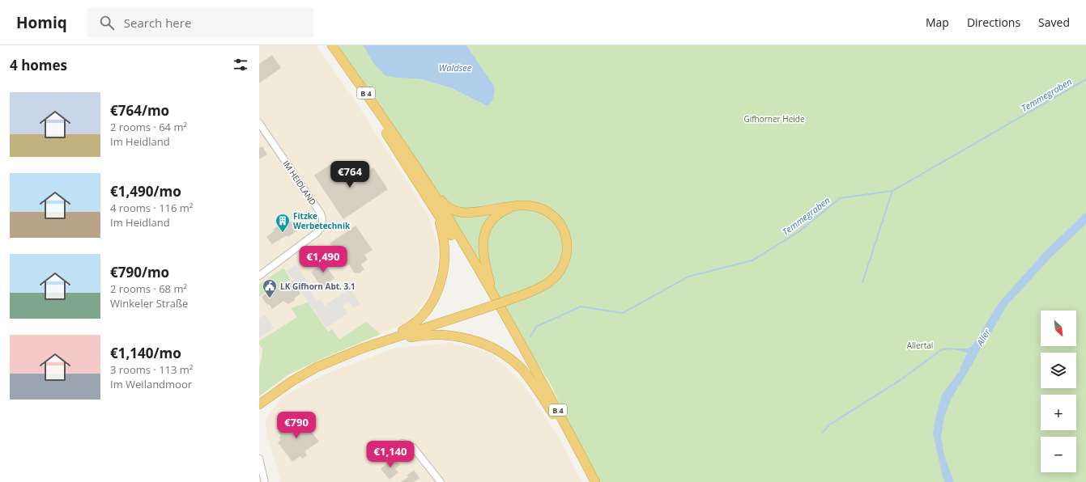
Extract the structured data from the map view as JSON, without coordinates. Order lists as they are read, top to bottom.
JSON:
{
  "streets": {
    "highway": ["B 4"],
    "street": ["IM HEIDLAND"]
  },
  "water": ["Waldsee", "Temmegraben", "Aller"],
  "parks": ["Gifhorner Heide", "Allertal"],
  "places": {
    "building": ["Fitzke Werbetechnik"],
    "public building": ["LK Gifhorn Abt. 3.1"]
  },
  "north": "bottom right",
  "page": {
    "header": "Homiq",
    "search": "Search here",
    "nav": ["Map", "Directions", "Saved"],
    "heading": "4 homes",
    "list": [
      {
        "name": "€764/mo",
        "note": "2 rooms · 64 m² · Im Heidland"
      },
      {
        "name": "€1,490/mo",
        "note": "4 rooms · 116 m² · Im Heidland"
      },
      {
        "name": "€790/mo",
        "note": "2 rooms · 68 m² · Winkeler Straße"
      },
      {
        "name": "€1,140/mo",
        "note": "3 rooms · 113 m² · Im Weilandmoor"
      }
    ],
    "price": [
      "€764",
      "€1,490",
      "€790",
      "€1,140"
    ],
    "map_buttons": ["+", "−"]
  }
}
